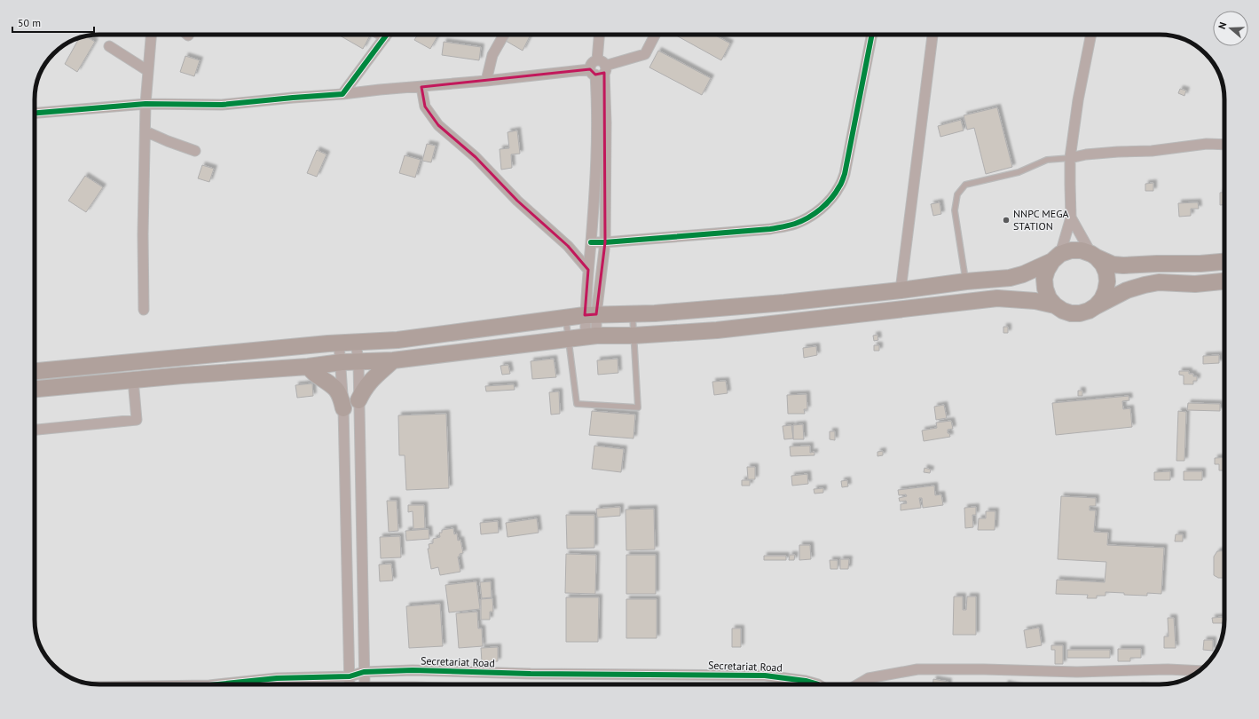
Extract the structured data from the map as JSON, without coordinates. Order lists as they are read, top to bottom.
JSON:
{
  "streets": {
    "street": ["Secretariat Road"]
  },
  "places": ["NNPC MEGA STATION"],
  "scale_bar": "50 m",
  "north": "left"
}
